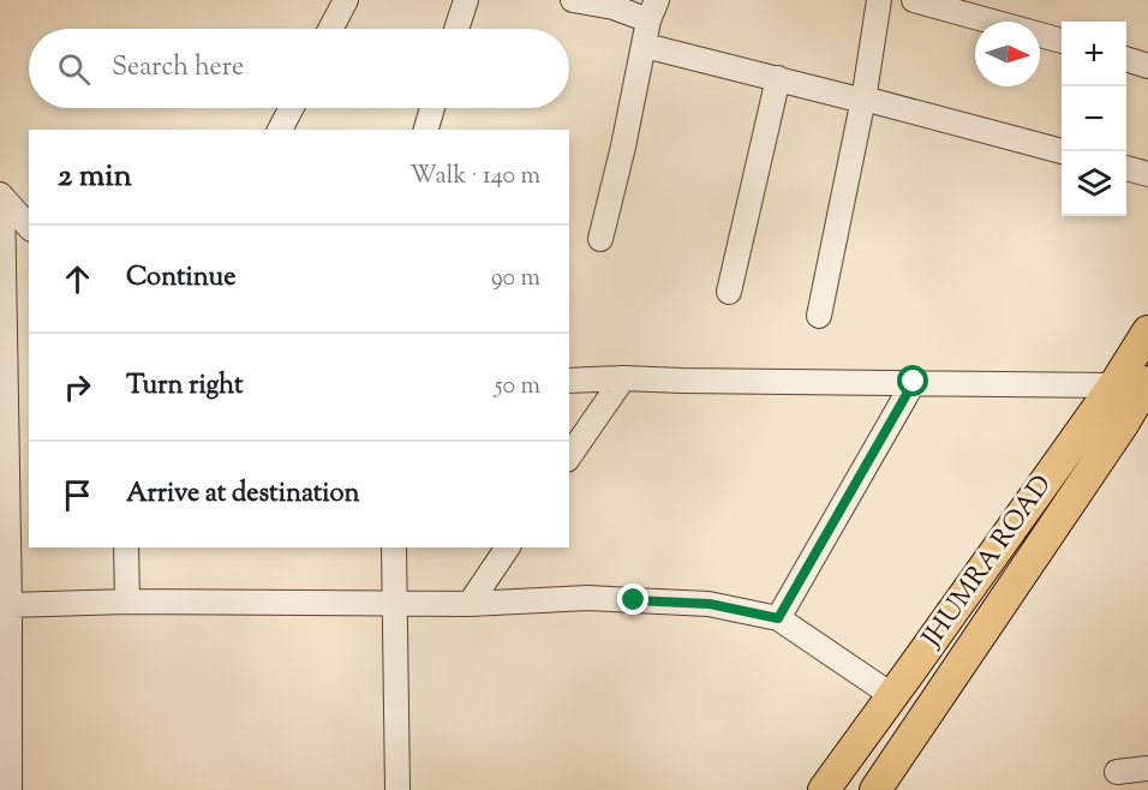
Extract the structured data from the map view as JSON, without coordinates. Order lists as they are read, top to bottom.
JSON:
{
  "streets": {
    "main road": ["JHUMRA ROAD"]
  },
  "north": "right",
  "page": {
    "map_buttons": ["+", "−"],
    "search": "Search here",
    "heading": ["2 min", "Walk · 140 m"],
    "list": [
      ["Continue", "90 m"],
      ["Turn right", "50 m"],
      "Arrive at destination"
    ]
  }
}
